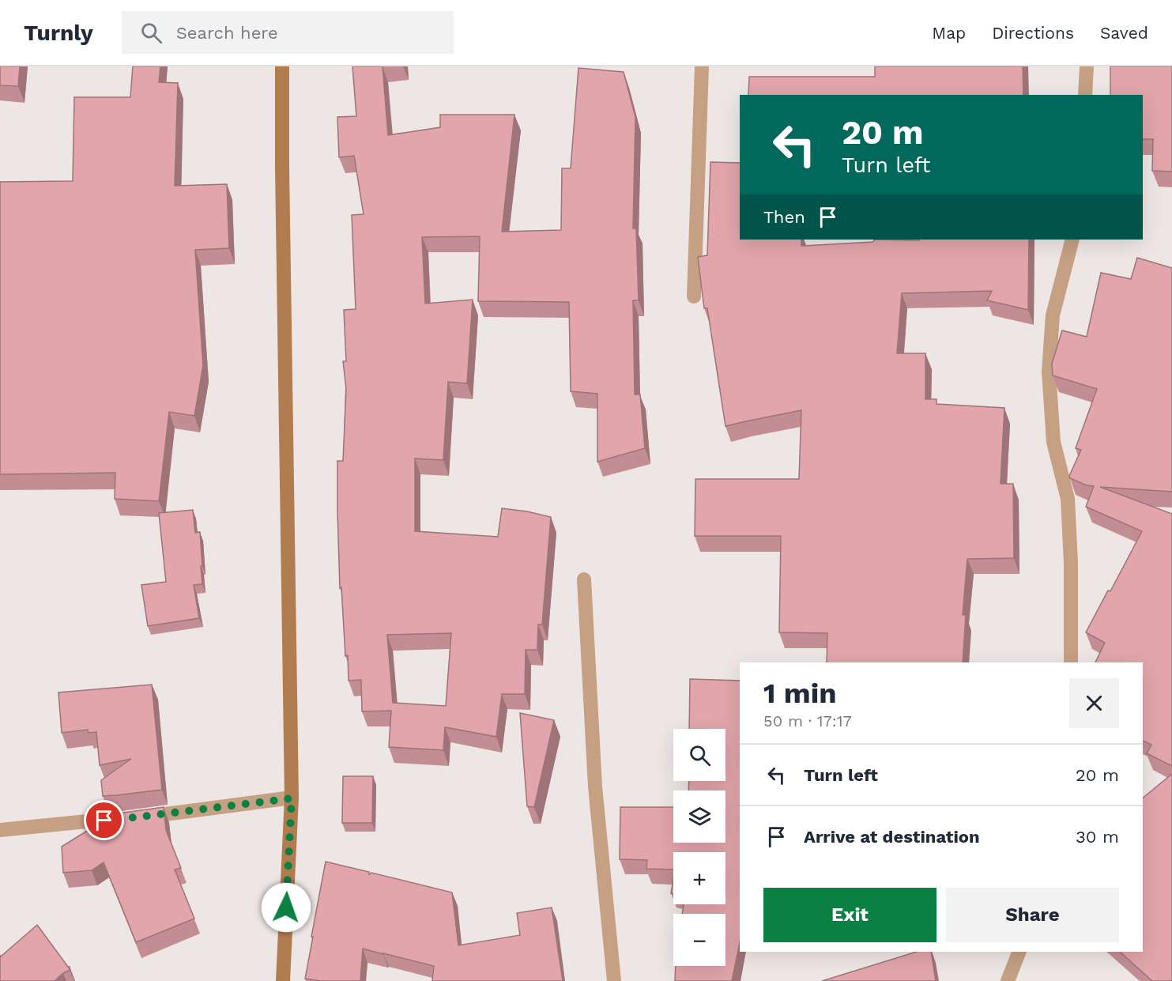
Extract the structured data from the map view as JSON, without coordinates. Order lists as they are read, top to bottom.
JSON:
{
  "page": {
    "header": "Turnly",
    "search": "Search here",
    "nav": ["Map", "Directions", "Saved"],
    "turn": ["20 m", "Turn left"],
    "then": "Then",
    "heading": ["1 min", "50 m · 17:17"],
    "map_buttons": ["+", "−"],
    "list": [
      {
        "name": "Turn left",
        "value": "20 m"
      },
      {
        "name": "Arrive at destination",
        "value": "30 m"
      }
    ],
    "buttons": ["Exit", "Share"]
  }
}
